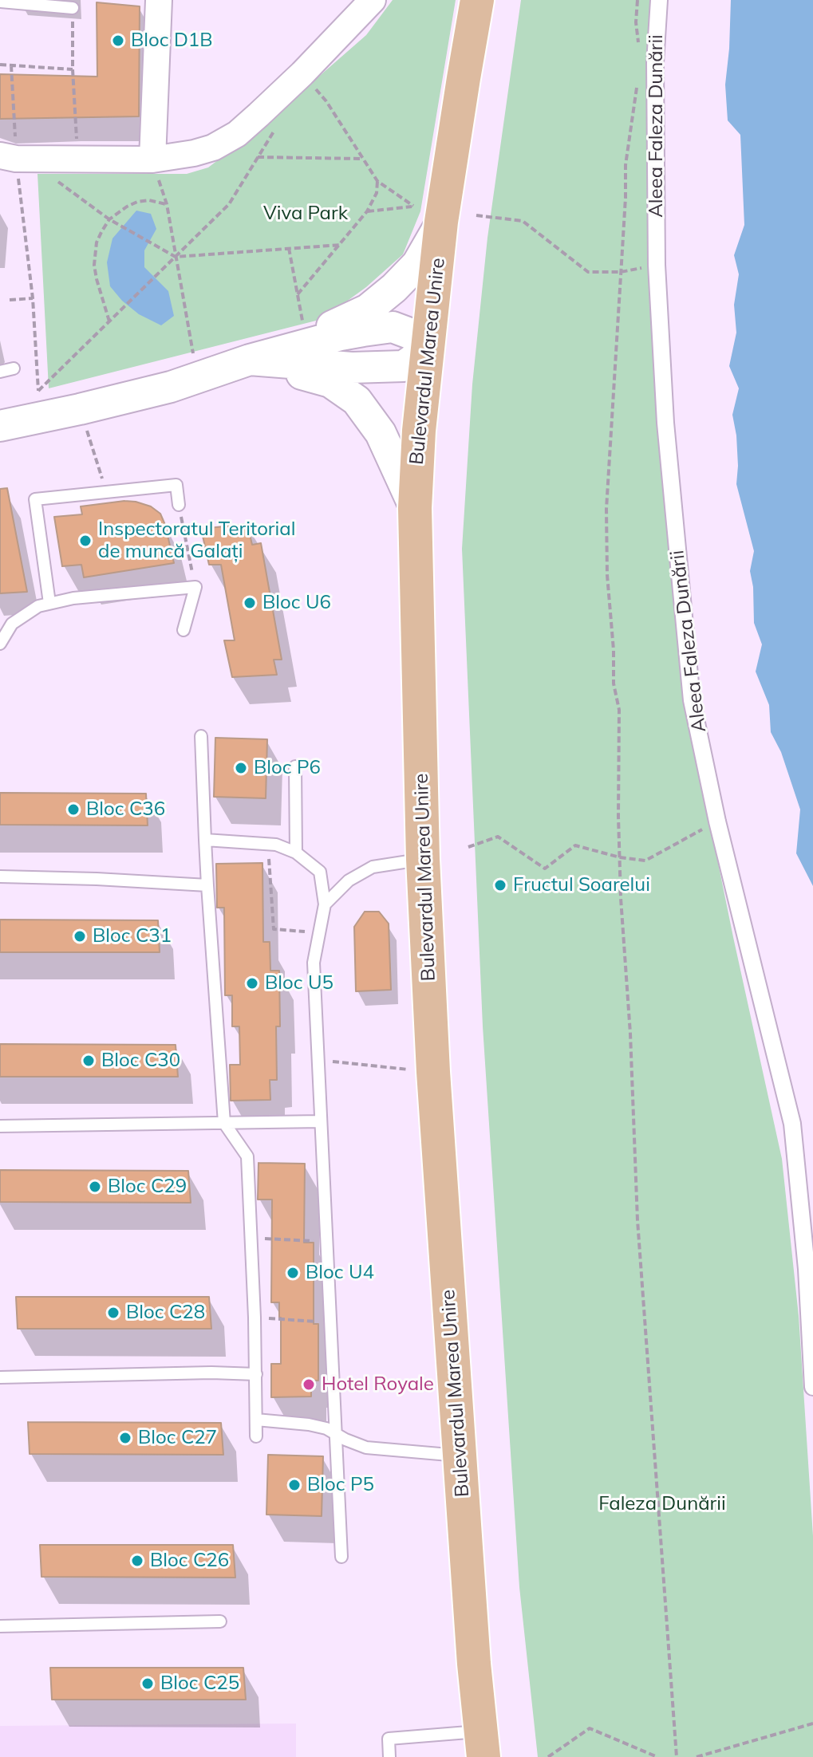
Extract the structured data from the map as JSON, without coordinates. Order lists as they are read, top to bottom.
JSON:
{
  "streets": {
    "main road": ["Bulevardul Marea Unire"],
    "street": ["Aleea Faleza Dunării"]
  },
  "parks": ["Viva Park", "Faleza Dunării"],
  "places": [
    "Bloc D1B",
    "Inspectoratul Teritorial de muncă Galați",
    "Bloc U6",
    "Bloc P6",
    "Bloc C36",
    "Fructul Soarelui",
    "Bloc C31",
    "Bloc U5",
    "Bloc C30",
    "Bloc C29",
    "Bloc U4",
    "Bloc C28",
    "Hotel Royale",
    "Bloc C27",
    "Bloc P5",
    "Bloc C26",
    "Bloc C25"
  ]
}
